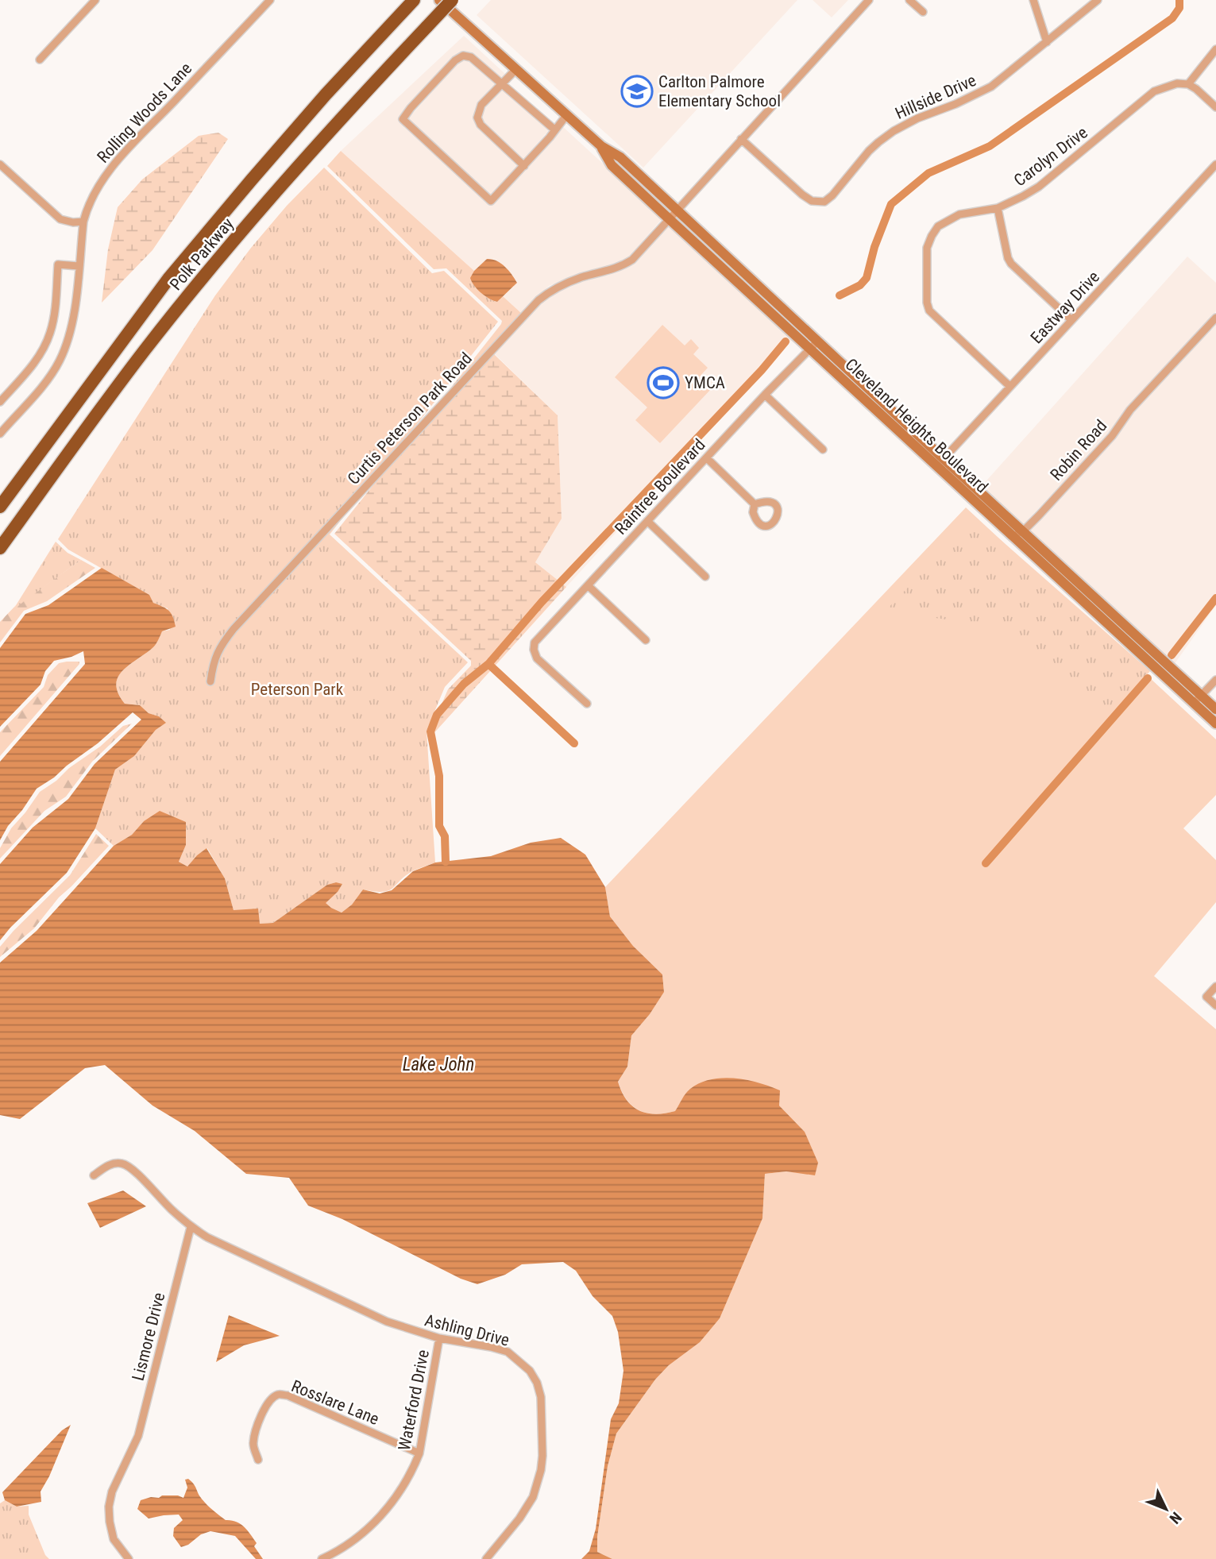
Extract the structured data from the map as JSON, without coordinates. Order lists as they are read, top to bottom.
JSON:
{
  "streets": {
    "highway": ["Polk Parkway"],
    "street": [
      "Hillside Drive",
      "Rolling Woods Lane",
      "Carolyn Drive",
      "Eastway Drive",
      "Curtis Peterson Park Road",
      "Cleveland Heights Boulevard",
      "Robin Road",
      "Raintree Boulevard",
      "Ashling Drive",
      "Lismore Drive",
      "Waterford Drive",
      "Rosslare Lane"
    ]
  },
  "crossings": [
    ["Hillside Drive", "Curtis Peterson Park Road"],
    ["Carolyn Drive", "Eastway Drive"],
    ["Eastway Drive", "Cleveland Heights Boulevard"],
    ["Curtis Peterson Park Road", "Cleveland Heights Boulevard"],
    ["Cleveland Heights Boulevard", "Robin Road"],
    ["Cleveland Heights Boulevard", "Raintree Boulevard"],
    ["Ashling Drive", "Lismore Drive"],
    ["Ashling Drive", "Waterford Drive"],
    ["Waterford Drive", "Rosslare Lane"]
  ],
  "water": ["Lake John"],
  "parks": ["Peterson Park"],
  "places": {
    "school or university": ["Carlton Palmore Elementary School"],
    "sports": ["YMCA"]
  },
  "north": "bottom right"
}
